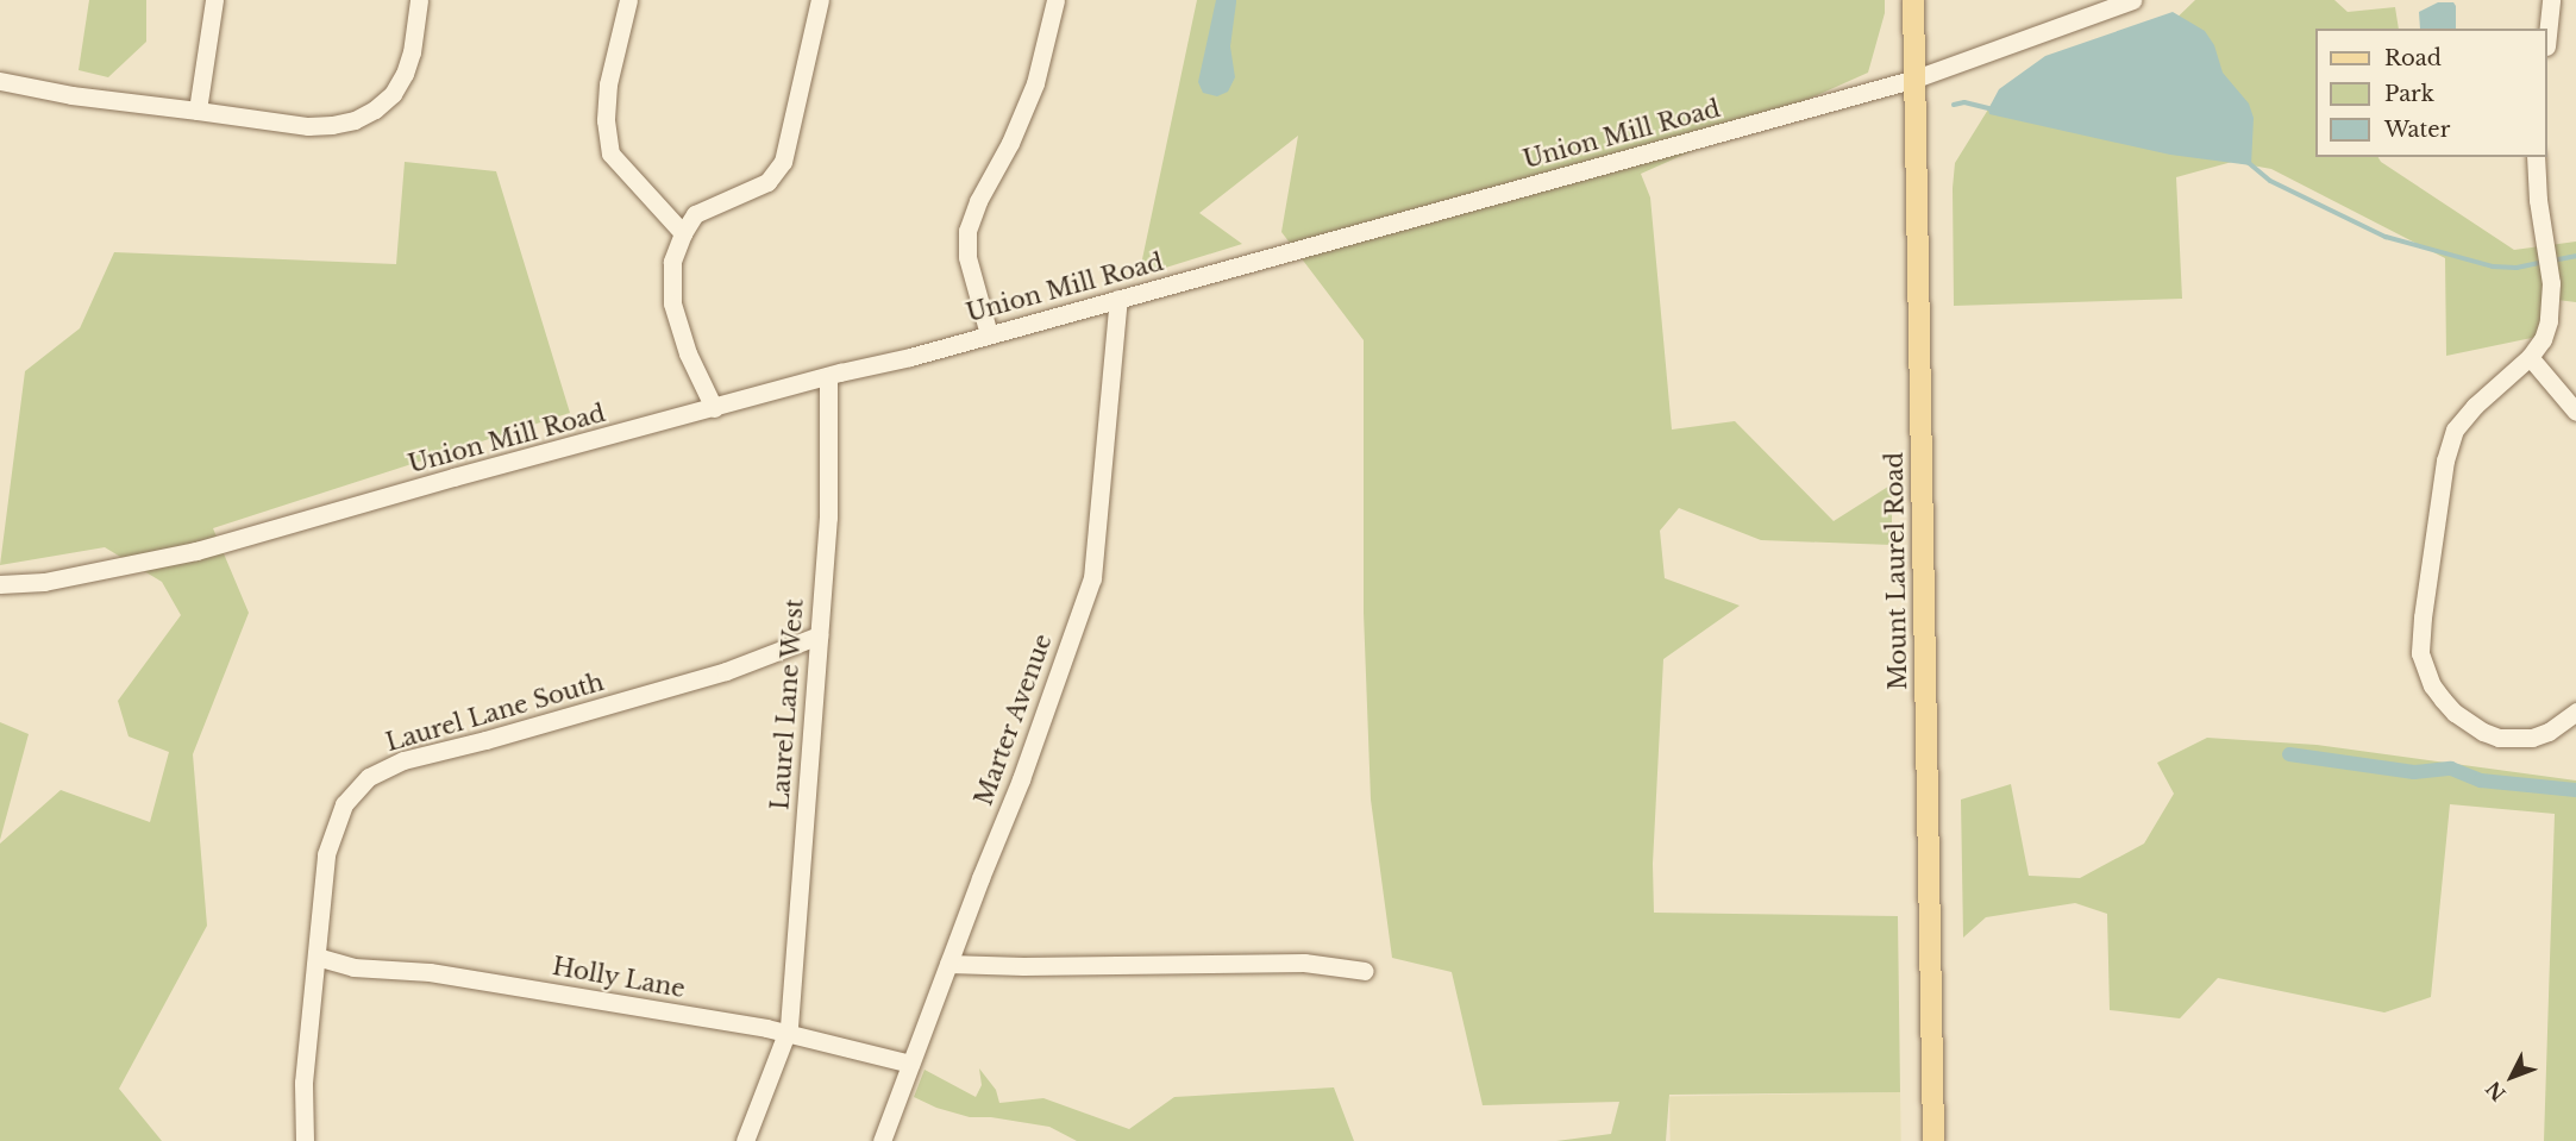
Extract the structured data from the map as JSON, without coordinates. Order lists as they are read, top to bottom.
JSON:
{
  "streets": {
    "main road": ["Mount Laurel Road"],
    "street": [
      "Union Mill Road",
      "Laurel Lane West",
      "Laurel Lane South",
      "Marter Avenue",
      "Holly Lane"
    ]
  },
  "crossings": [
    ["Union Mill Road", "Mount Laurel Road"],
    ["Union Mill Road", "Laurel Lane West"],
    ["Union Mill Road", "Marter Avenue"],
    ["Laurel Lane West", "Laurel Lane South"],
    ["Laurel Lane West", "Holly Lane"],
    ["Laurel Lane South", "Holly Lane"],
    ["Marter Avenue", "Holly Lane"]
  ],
  "legend": ["Road", "Park", "Water"],
  "north": "bottom left"
}
